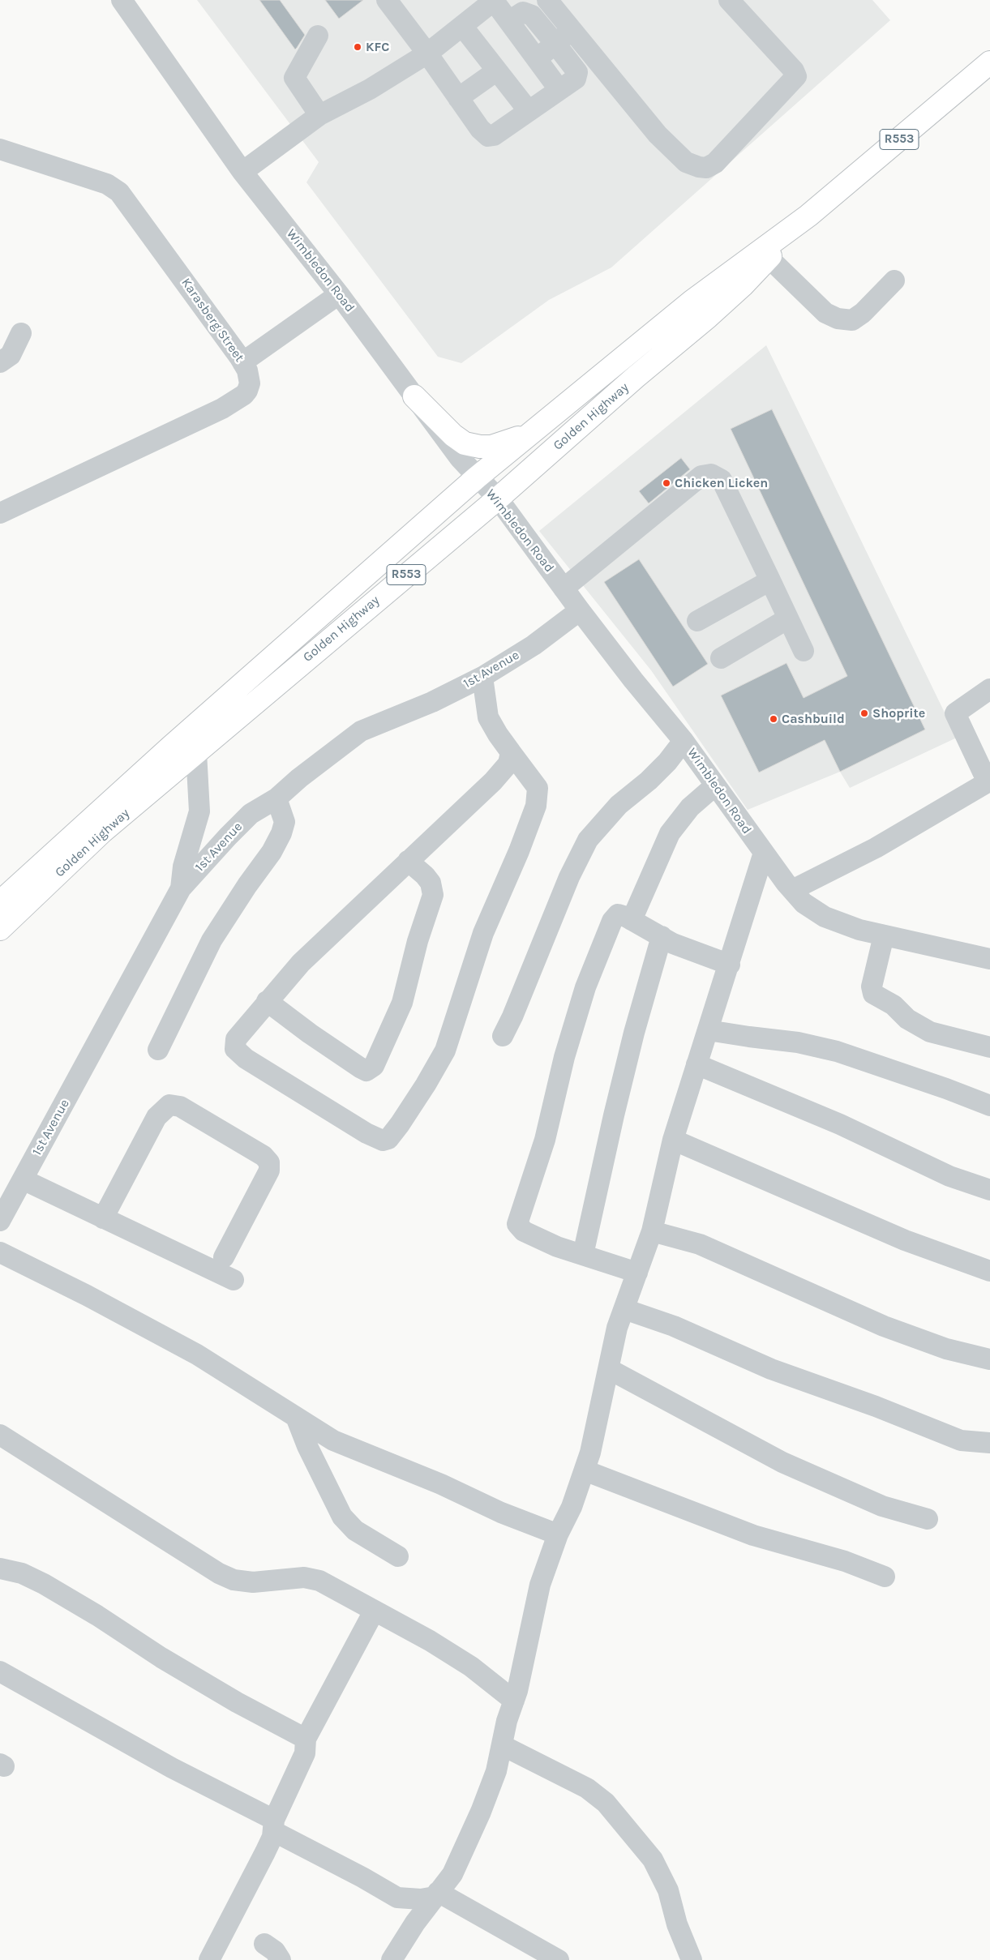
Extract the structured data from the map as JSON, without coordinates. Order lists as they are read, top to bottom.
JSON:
{
  "streets": {
    "main road": ["R553", "Golden Highway"],
    "street": ["Wimbledon Road", "Karasberg Street", "1st Avenue"]
  },
  "crossings": [
    ["Wimbledon Road", "Golden Highway"],
    ["Wimbledon Road", "1st Avenue"]
  ],
  "places": [
    "KFC",
    "Chicken Licken",
    "Shoprite",
    "Cashbuild"
  ]
}
